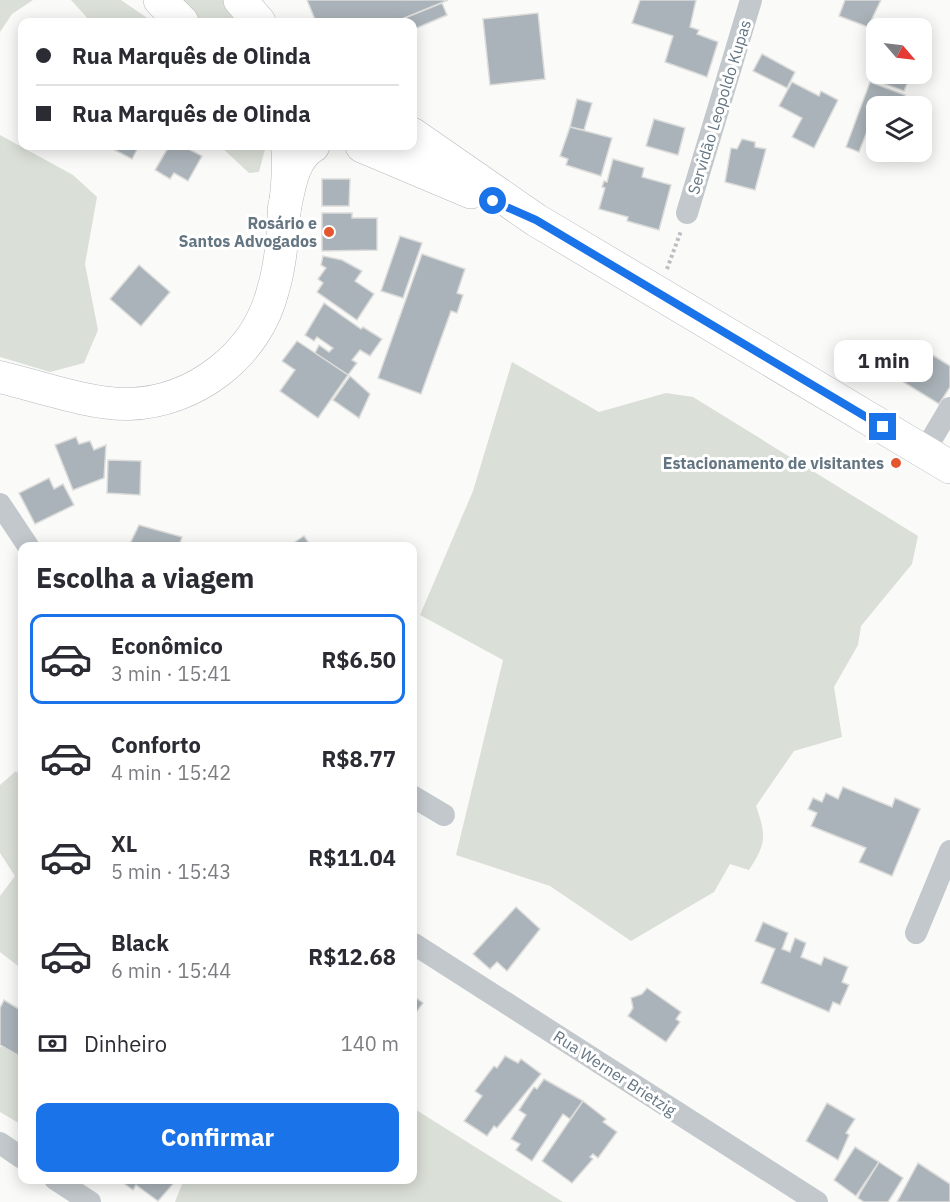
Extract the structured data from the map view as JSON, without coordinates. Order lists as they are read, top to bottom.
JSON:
{
  "streets": {
    "street": ["Servidão Leopoldo Kupas", "Rua Werner Brietzig"]
  },
  "places": ["Rosário e Santos Advogados", "Estacionamento de visitantes"],
  "north": "bottom right",
  "page": {
    "banner": ["Rua Marquês de Olinda", "Rua Marquês de Olinda"],
    "bubble": "1 min",
    "heading": "Escolha a viagem",
    "list": [
      {
        "name": "Econômico",
        "note": "3 min · 15:41",
        "value": "R$6.50"
      },
      {
        "name": "Conforto",
        "note": "4 min · 15:42",
        "value": "R$8.77"
      },
      {
        "name": "XL",
        "note": "5 min · 15:43",
        "value": "R$11.04"
      },
      {
        "name": "Black",
        "note": "6 min · 15:44",
        "value": "R$12.68"
      }
    ],
    "pay": ["Dinheiro", "140 m"],
    "buttons": "Confirmar"
  }
}
